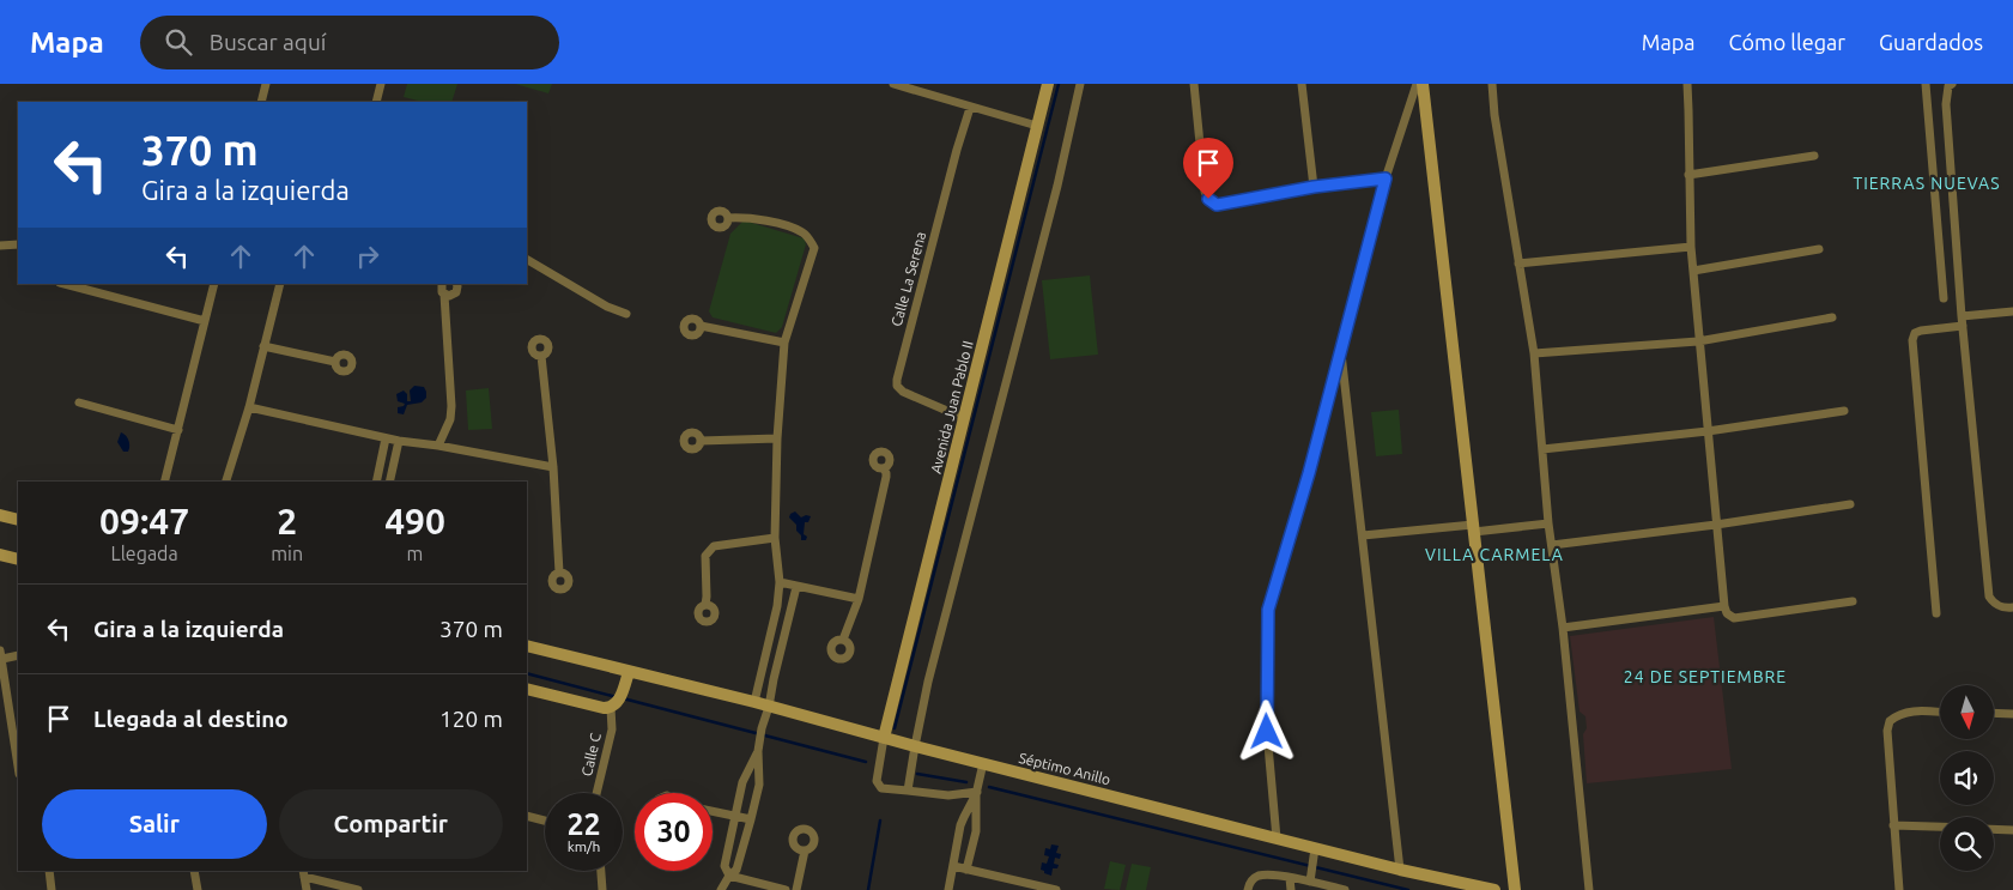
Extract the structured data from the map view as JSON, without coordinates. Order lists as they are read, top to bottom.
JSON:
{
  "streets": {
    "street": [
      "Calle La Serena",
      "Avenida Juan Pablo II",
      "Calle C",
      "Séptimo Anillo"
    ]
  },
  "crossings": [
    ["Calle La Serena", "Avenida Juan Pablo II"],
    ["Avenida Juan Pablo II", "Séptimo Anillo"]
  ],
  "districts": ["TIERRAS NUEVAS", "VILLA CARMELA", "24 DE SEPTIEMBRE"],
  "north": "bottom",
  "page": {
    "header": "Mapa",
    "search": "Buscar aquí",
    "nav": ["Mapa", "Cómo llegar", "Guardados"],
    "turn": ["370 m", "Gira a la izquierda"],
    "eta": [
      "09:47",
      "Llegada",
      "2",
      "min",
      "490",
      "m"
    ],
    "list": [
      {
        "name": "Gira a la izquierda",
        "value": "370 m"
      },
      {
        "name": "Llegada al destino",
        "value": "120 m"
      }
    ],
    "buttons": ["Salir", "Compartir"],
    "speed": "22 km/h",
    "limit": "30"
  }
}
